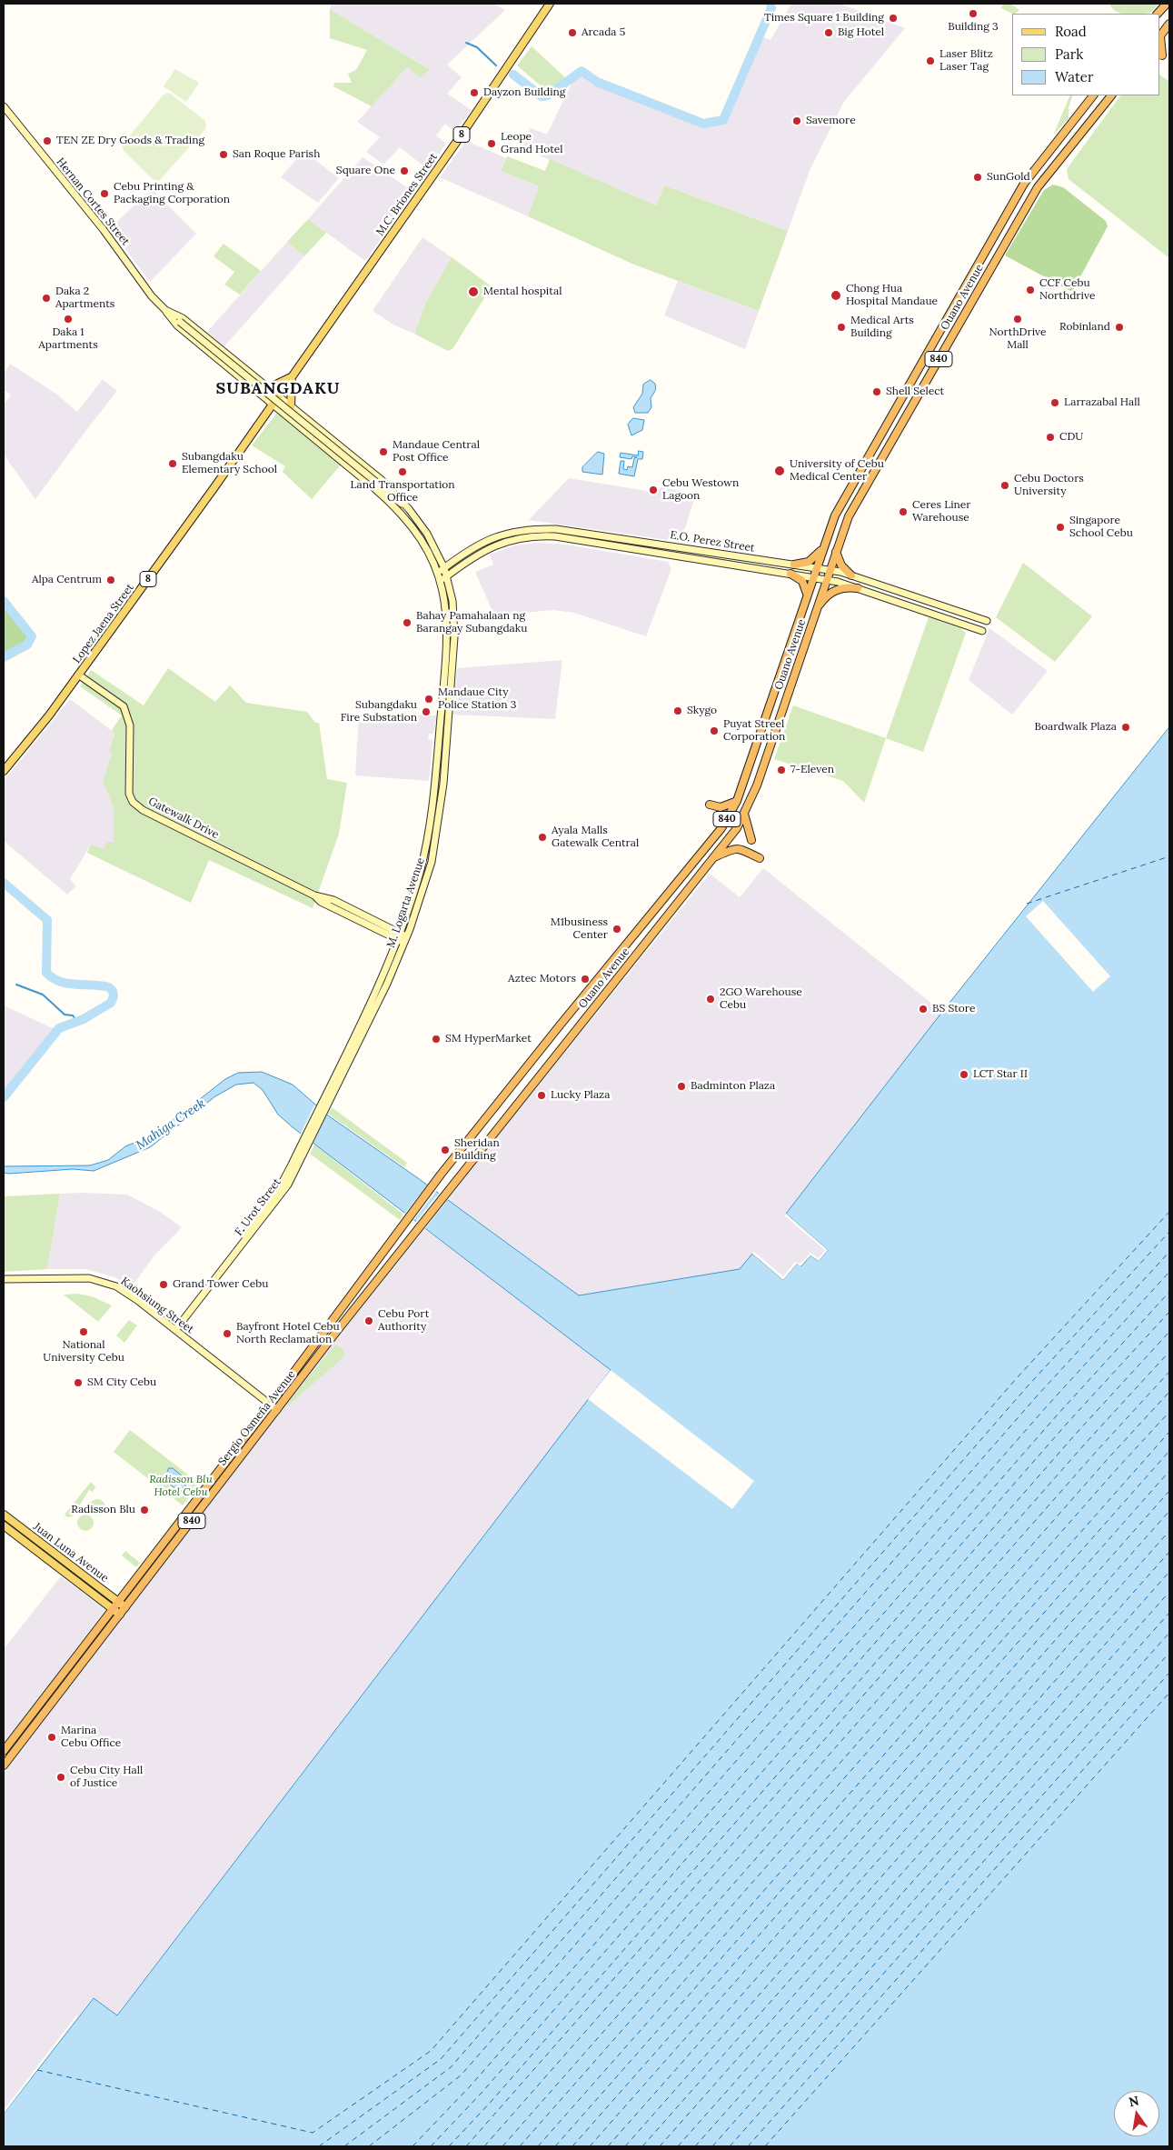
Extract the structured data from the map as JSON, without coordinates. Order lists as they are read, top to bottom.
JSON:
{
  "streets": {
    "highway": ["Ouano Avenue", "840", "Sergio Osmeña Avenue"],
    "main road": [
      "8",
      "M.C. Briones Street",
      "Hernan Cortes Street",
      "E.O. Perez Street",
      "Lopez Jaena Street",
      "Gatewalk Drive",
      "M. Logarta Avenue",
      "F. Urot Street",
      "Kaohsiung Street",
      "Juan Luna Avenue"
    ]
  },
  "crossings": [
    ["M.C. Briones Street", "Hernan Cortes Street"],
    ["M.C. Briones Street", "Lopez Jaena Street"],
    ["Hernan Cortes Street", "E.O. Perez Street"],
    ["Hernan Cortes Street", "Lopez Jaena Street"],
    ["Hernan Cortes Street", "M. Logarta Avenue"],
    ["Ouano Avenue", "E.O. Perez Street"],
    ["Ouano Avenue", "Sergio Osmeña Avenue"],
    ["E.O. Perez Street", "M. Logarta Avenue"],
    ["Lopez Jaena Street", "Gatewalk Drive"],
    ["Gatewalk Drive", "M. Logarta Avenue"],
    ["M. Logarta Avenue", "F. Urot Street"],
    ["F. Urot Street", "Kaohsiung Street"],
    ["Kaohsiung Street", "Sergio Osmeña Avenue"],
    ["Sergio Osmeña Avenue", "Juan Luna Avenue"]
  ],
  "districts": ["SUBANGDAKU"],
  "water": ["Mahiga Creek"],
  "parks": ["Radisson Blu Hotel Cebu"],
  "places": [
    "Building 3",
    "Times Square 1 Building",
    "Arcada 5",
    "Big Hotel",
    "Laser Blitz Laser Tag",
    "Dayzon Building",
    "Savemore",
    "TEN ZE Dry Goods & Trading",
    "Leope Grand Hotel",
    "San Roque Parish",
    "Square One",
    "SunGold",
    "Cebu Printing & Packaging Corporation",
    "CCF Cebu Northdrive",
    "Mental hospital",
    "Chong Hua Hospital Mandaue",
    "Daka 2 Apartments",
    "Daka 1 Apartments",
    "NorthDrive Mall",
    "Medical Arts Building",
    "Robinland",
    "Shell Select",
    "Larrazabal Hall",
    "CDU",
    "Mandaue Central Post Office",
    "Subangdaku Elementary School",
    "University of Cebu Medical Center",
    "Land Transportation Office",
    "Cebu Doctors University",
    "Cebu Westown Lagoon",
    "Ceres Liner Warehouse",
    "Singapore School Cebu",
    "Alpa Centrum",
    "Bahay Pamahalaan ng Barangay Subangdaku",
    "Mandaue City Police Station 3",
    "Skygo",
    "Subangdaku Fire Substation",
    "Boardwalk Plaza",
    "Puyat Streel Corporation",
    "7-Eleven",
    "Ayala Malls Gatewalk Central",
    "M1business Center",
    "Aztec Motors",
    "2GO Warehouse Cebu",
    "BS Store",
    "SM HyperMarket",
    "LCT Star II",
    "Badminton Plaza",
    "Lucky Plaza",
    "Sheridan Building",
    "Grand Tower Cebu",
    "Cebu Port Authority",
    "National University Cebu",
    "Bayfront Hotel Cebu North Reclamation",
    "SM City Cebu",
    "Radisson Blu",
    "Marina Cebu Office",
    "Cebu City Hall of Justice"
  ],
  "legend": ["Road", "Park", "Water"],
  "north": "top"
}
